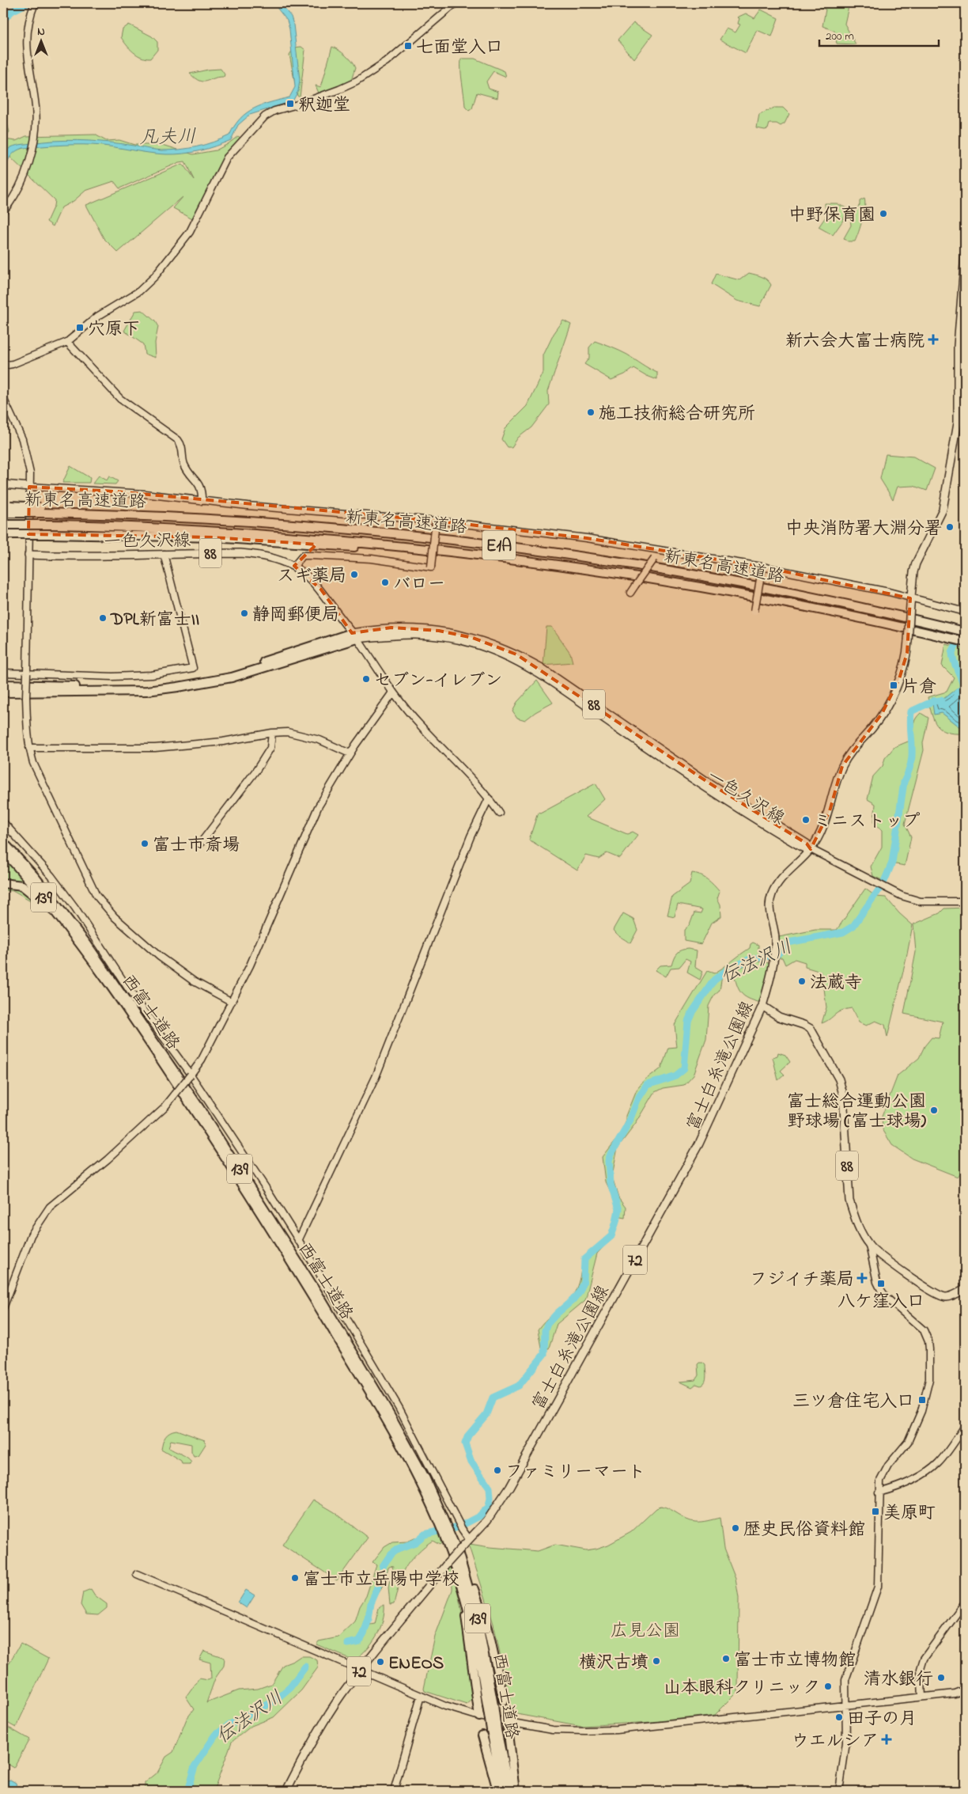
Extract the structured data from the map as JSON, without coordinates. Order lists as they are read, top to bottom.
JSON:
{
  "streets": {
    "highway": [
      "新東名高速道路",
      "E1A",
      "139",
      "西富士道路"
    ],
    "main road": [
      "一色久沢線",
      "88",
      "富士白糸滝公園線",
      "72"
    ]
  },
  "crossings": [
    ["一色久沢線", "富士白糸滝公園線"],
    ["88", "富士白糸滝公園線"]
  ],
  "water": ["凡夫川", "伝法沢川"],
  "parks": ["広見公園"],
  "places": {
    "transit": [
      "七面堂入口",
      "釈迦堂",
      "穴原下",
      "片倉",
      "八ケ窪入口",
      "三ツ倉住宅入口",
      "美原町"
    ],
    "other": [
      "中野保育園",
      "施工技術総合研究所",
      "中央消防署大淵分署",
      "スギ薬局",
      "バロー",
      "静岡郵便局",
      "DPL新富士II",
      "セブン-イレブン",
      "ミニストップ",
      "富士市斎場",
      "法蔵寺",
      "富士総合運動公園 野球場 (富士球場)",
      "ファミリーマート",
      "歴史民俗資料館",
      "富士市立岳陽中学校",
      "富士市立博物館",
      "横沢古墳",
      "ENEOS",
      "清水銀行",
      "山本眼科クリニック",
      "田子の月"
    ],
    "health": ["新六会大富士病院", "フジイチ薬局", "ウエルシア"]
  },
  "scale_bar": "200 m",
  "north": "top"
}
